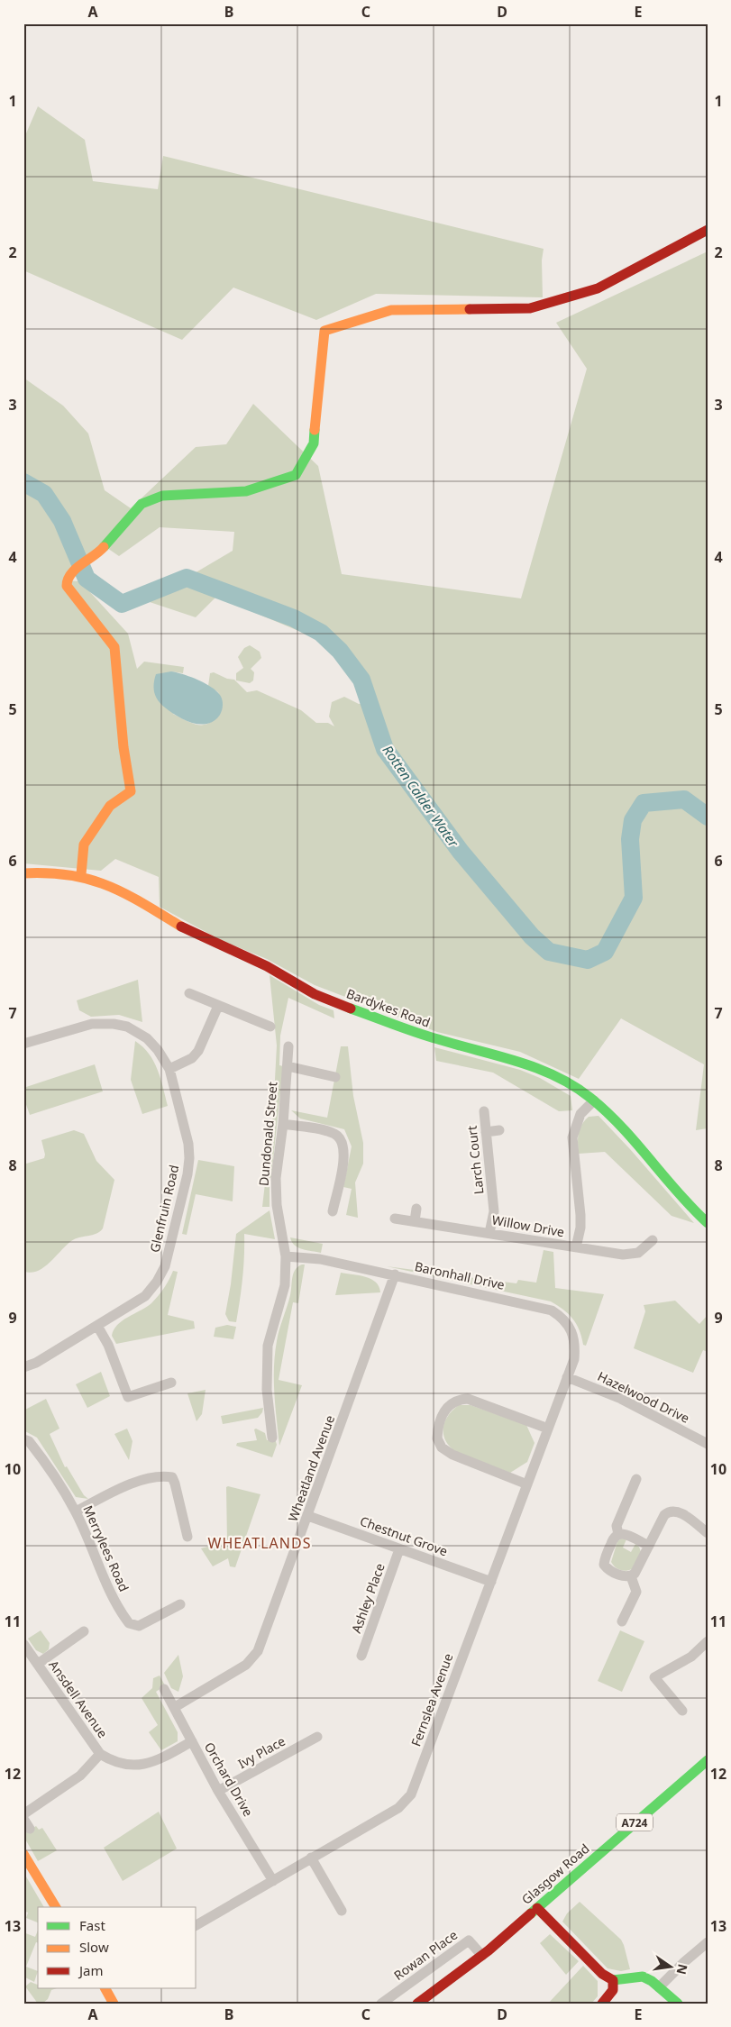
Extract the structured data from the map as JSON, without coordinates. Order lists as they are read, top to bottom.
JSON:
{
  "streets": {
    "street": [
      "Bardykes Road",
      "Dundonald Street",
      "Larch Court",
      "Glenfruin Road",
      "Willow Drive",
      "Baronhall Drive",
      "Hazelwood Drive",
      "Wheatland Avenue",
      "Chestnut Grove",
      "Merrylees Road",
      "Ashley Place",
      "Ansdell Avenue",
      "Fernslea Avenue",
      "Ivy Place",
      "Orchard Drive",
      "A724",
      "Glasgow Road",
      "Rowan Place"
    ]
  },
  "crossings": [
    ["Dundonald Street", "Baronhall Drive"],
    ["Larch Court", "Willow Drive"],
    ["Baronhall Drive", "Hazelwood Drive"],
    ["Baronhall Drive", "Wheatland Avenue"],
    ["Baronhall Drive", "Fernslea Avenue"],
    ["Hazelwood Drive", "Fernslea Avenue"],
    ["Wheatland Avenue", "Chestnut Grove"],
    ["Wheatland Avenue", "Orchard Drive"],
    ["Chestnut Grove", "Ashley Place"],
    ["Chestnut Grove", "Fernslea Avenue"],
    ["Ansdell Avenue", "Orchard Drive"],
    ["Fernslea Avenue", "Orchard Drive"],
    ["Ivy Place", "Orchard Drive"],
    ["Glasgow Road", "Rowan Place"]
  ],
  "districts": ["WHEATLANDS"],
  "water": ["Rotten Calder Water"],
  "legend": ["Fast", "Slow", "Jam"],
  "north": "right",
  "grid": {
    "columns": [
      "A",
      "B",
      "C",
      "D",
      "E"
    ],
    "rows": [
      "1",
      "2",
      "3",
      "4",
      "5",
      "6",
      "7",
      "8",
      "9",
      "10",
      "11",
      "12",
      "13"
    ]
  }
}
